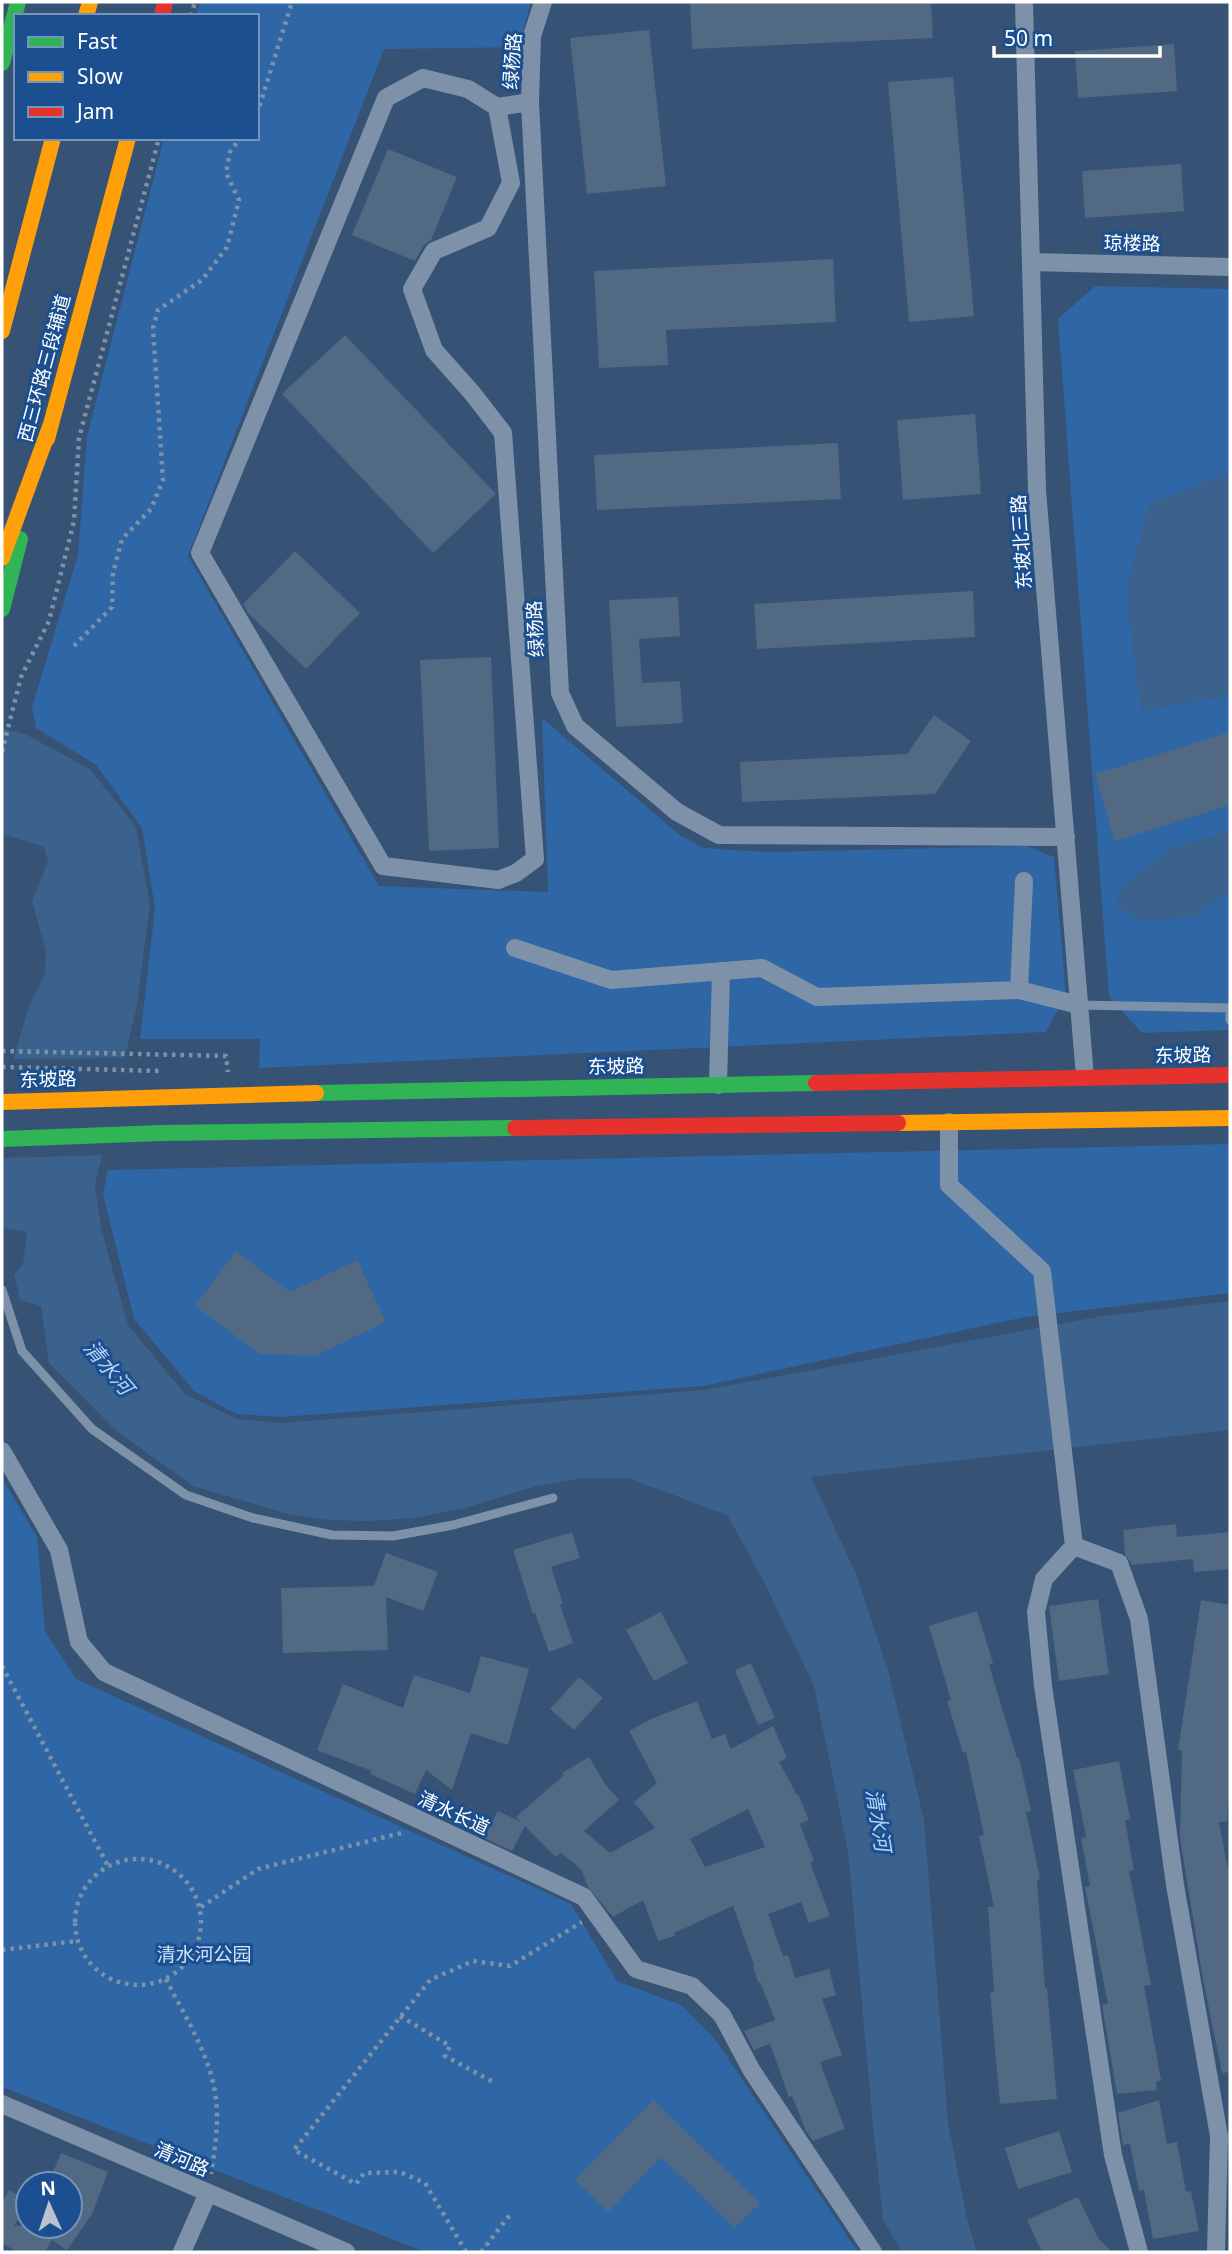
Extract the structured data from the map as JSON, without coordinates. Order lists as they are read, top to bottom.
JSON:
{
  "streets": {
    "main road": ["西三环路三段辅道", "东坡路"],
    "street": [
      "绿杨路",
      "琼楼路",
      "东坡北三路",
      "清水长道",
      "清河路"
    ]
  },
  "crossings": [
    ["绿杨路", "东坡北三路"],
    ["琼楼路", "东坡北三路"],
    ["东坡北三路", "东坡路"]
  ],
  "water": ["清水河"],
  "parks": ["清水河公园"],
  "legend": ["Fast", "Slow", "Jam"],
  "scale_bar": "50 m",
  "north": "top"
}
